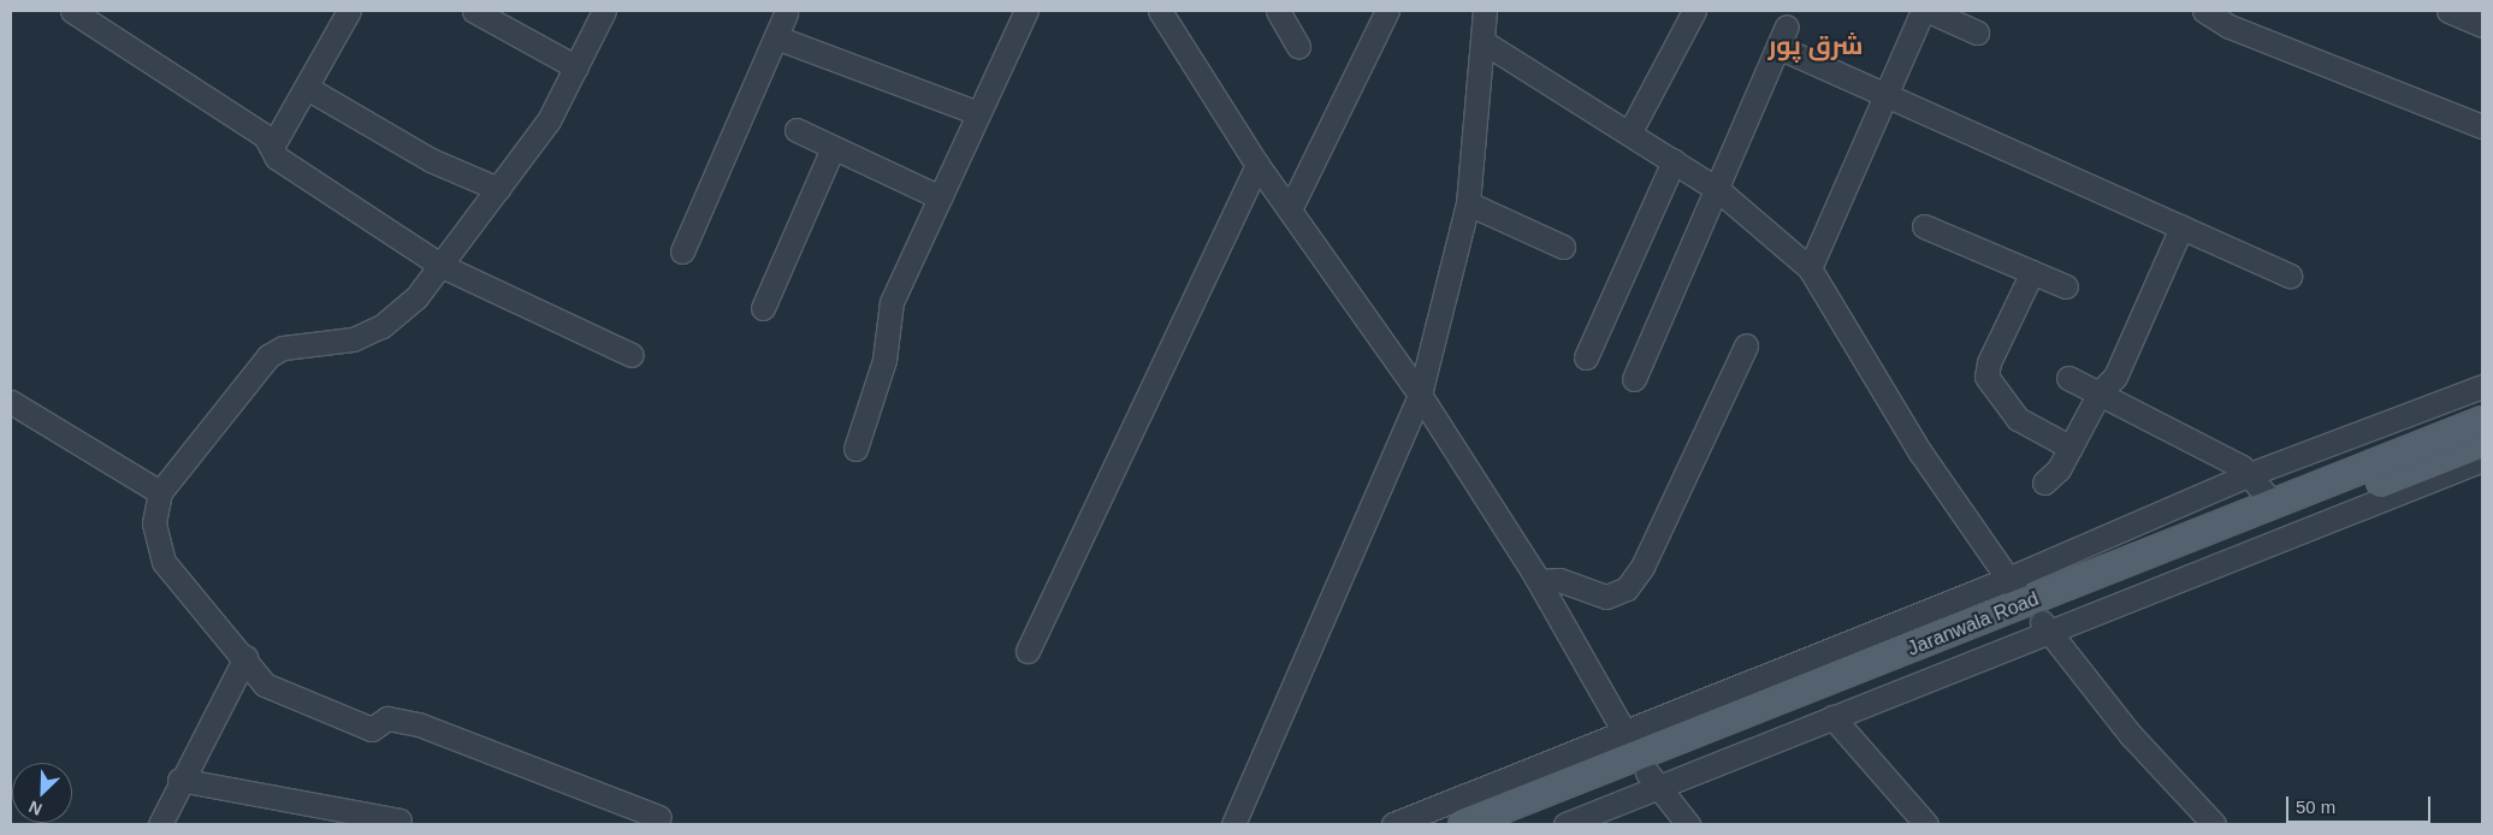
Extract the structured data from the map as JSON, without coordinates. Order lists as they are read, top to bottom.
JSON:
{
  "streets": {
    "main road": ["Jaranwala Road"]
  },
  "districts": ["شرق پور"],
  "scale_bar": "50 m",
  "north": "bottom left"
}
